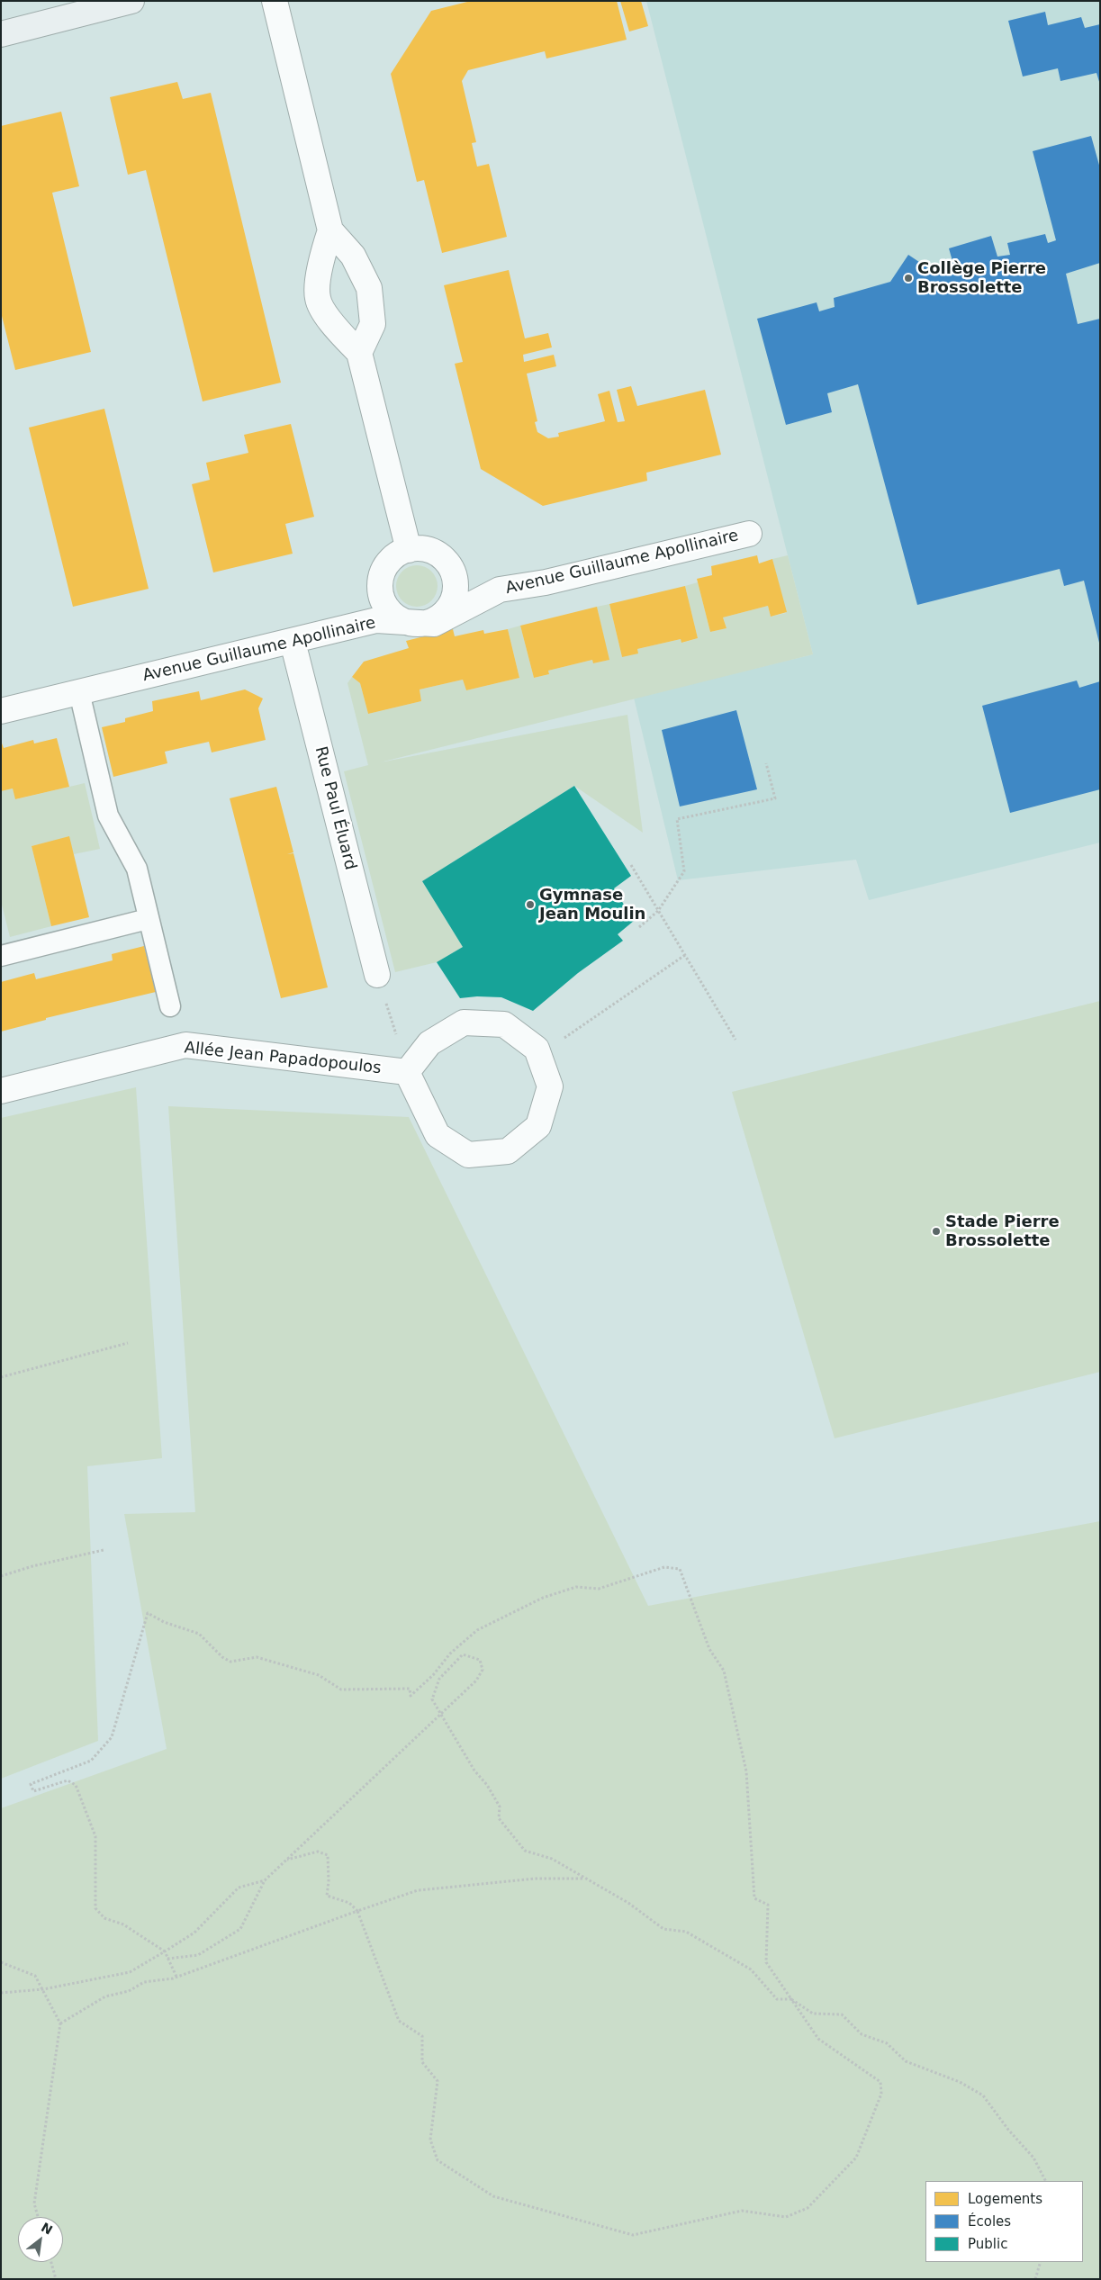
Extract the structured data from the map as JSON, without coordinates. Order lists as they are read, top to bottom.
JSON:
{
  "streets": {
    "street": ["Avenue Guillaume Apollinaire", "Rue Paul Éluard", "Allée Jean Papadopoulos"]
  },
  "crossings": [
    ["Avenue Guillaume Apollinaire", "Rue Paul Éluard"]
  ],
  "places": ["Collège Pierre Brossolette", "Gymnase Jean Moulin", "Stade Pierre Brossolette"],
  "legend": ["Logements", "Écoles", "Public"],
  "north": "top right"
}
